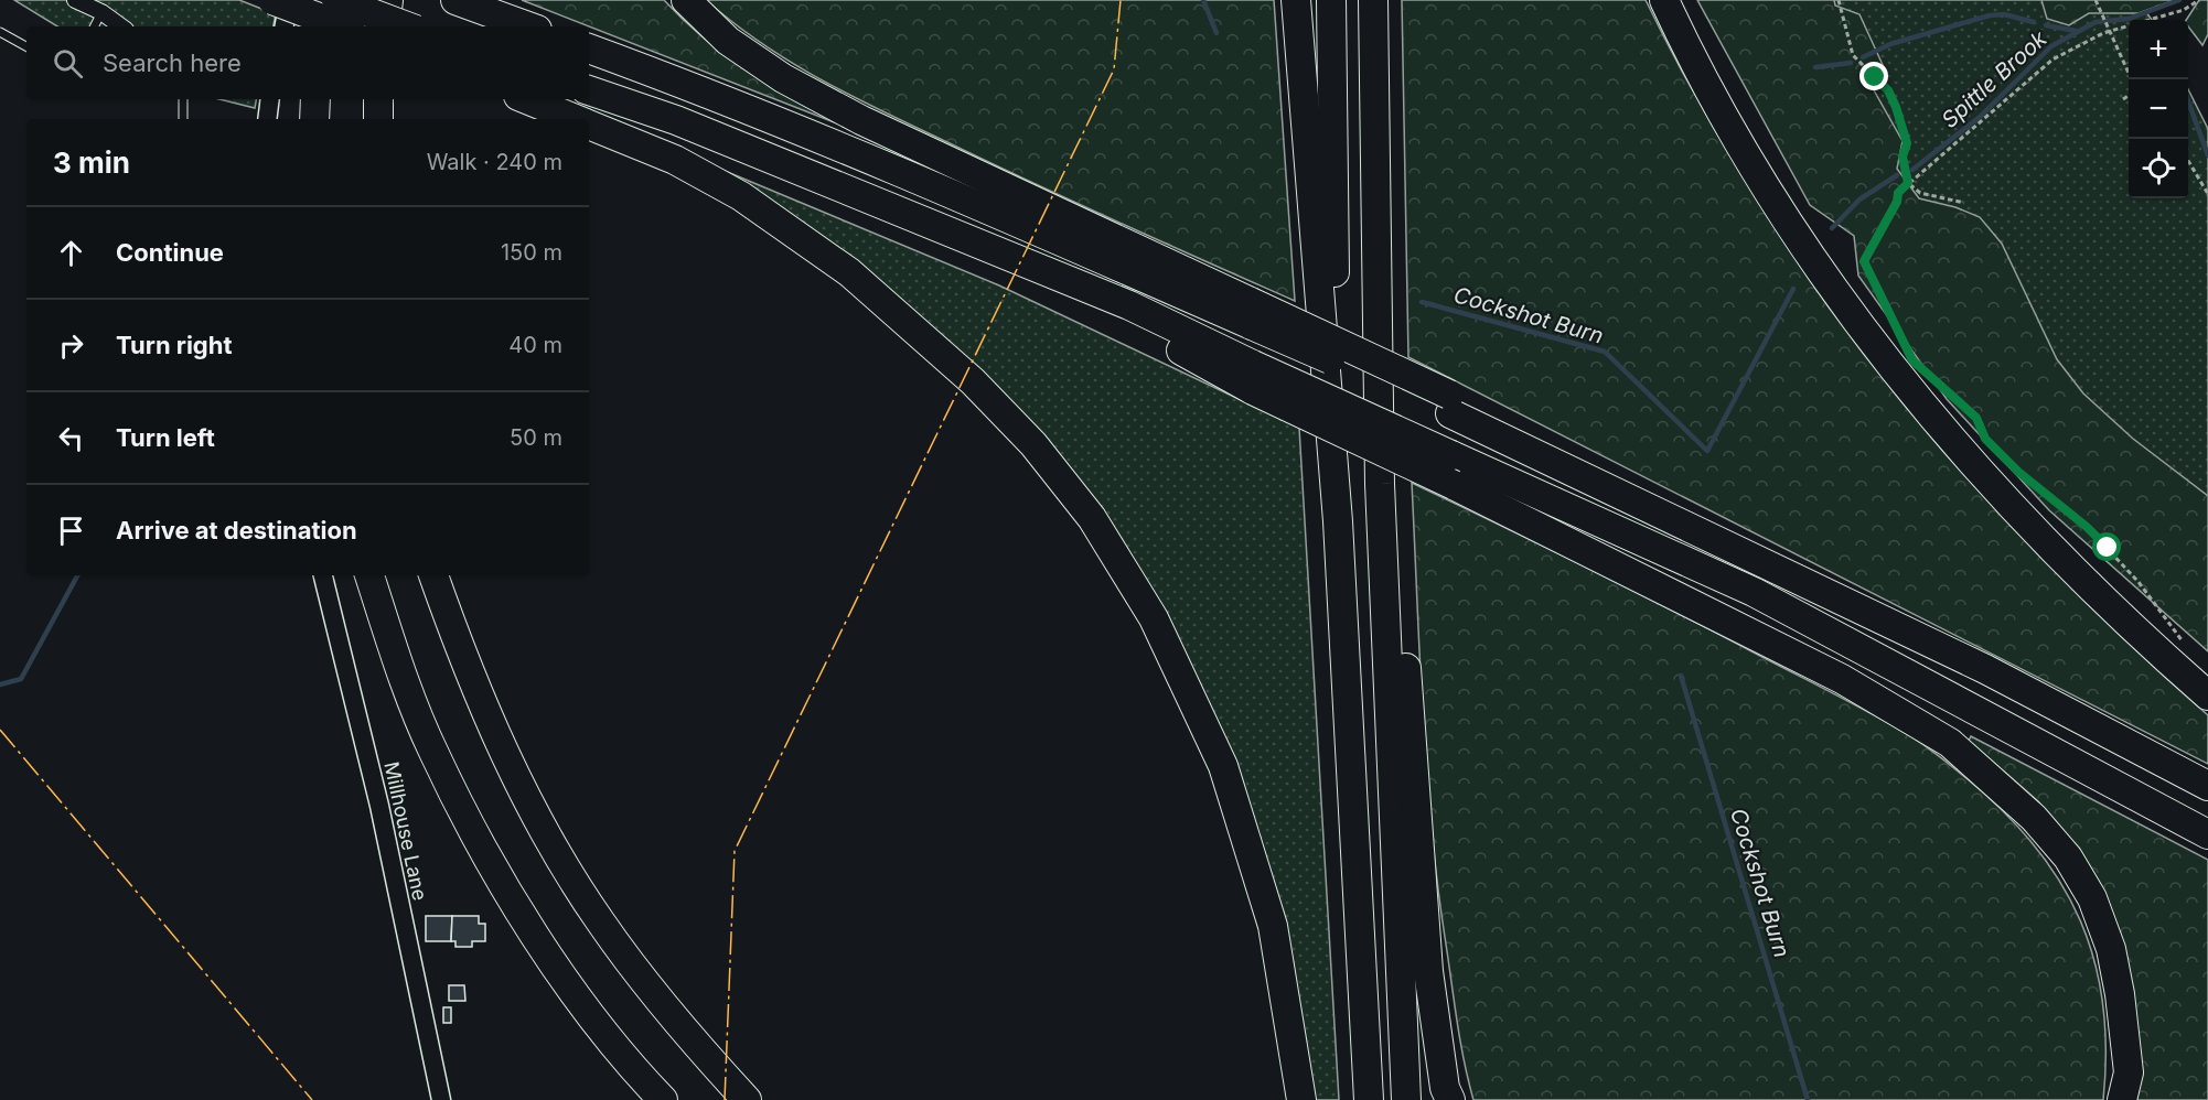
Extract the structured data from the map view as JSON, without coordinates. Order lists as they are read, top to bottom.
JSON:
{
  "streets": {
    "street": ["Millhouse Lane"]
  },
  "water": ["Spittle Brook", "Cockshot Burn"],
  "page": {
    "map_buttons": ["+", "−"],
    "search": "Search here",
    "heading": ["3 min", "Walk · 240 m"],
    "list": [
      ["Continue", "150 m"],
      ["Turn right", "40 m"],
      ["Turn left", "50 m"],
      "Arrive at destination"
    ]
  }
}
